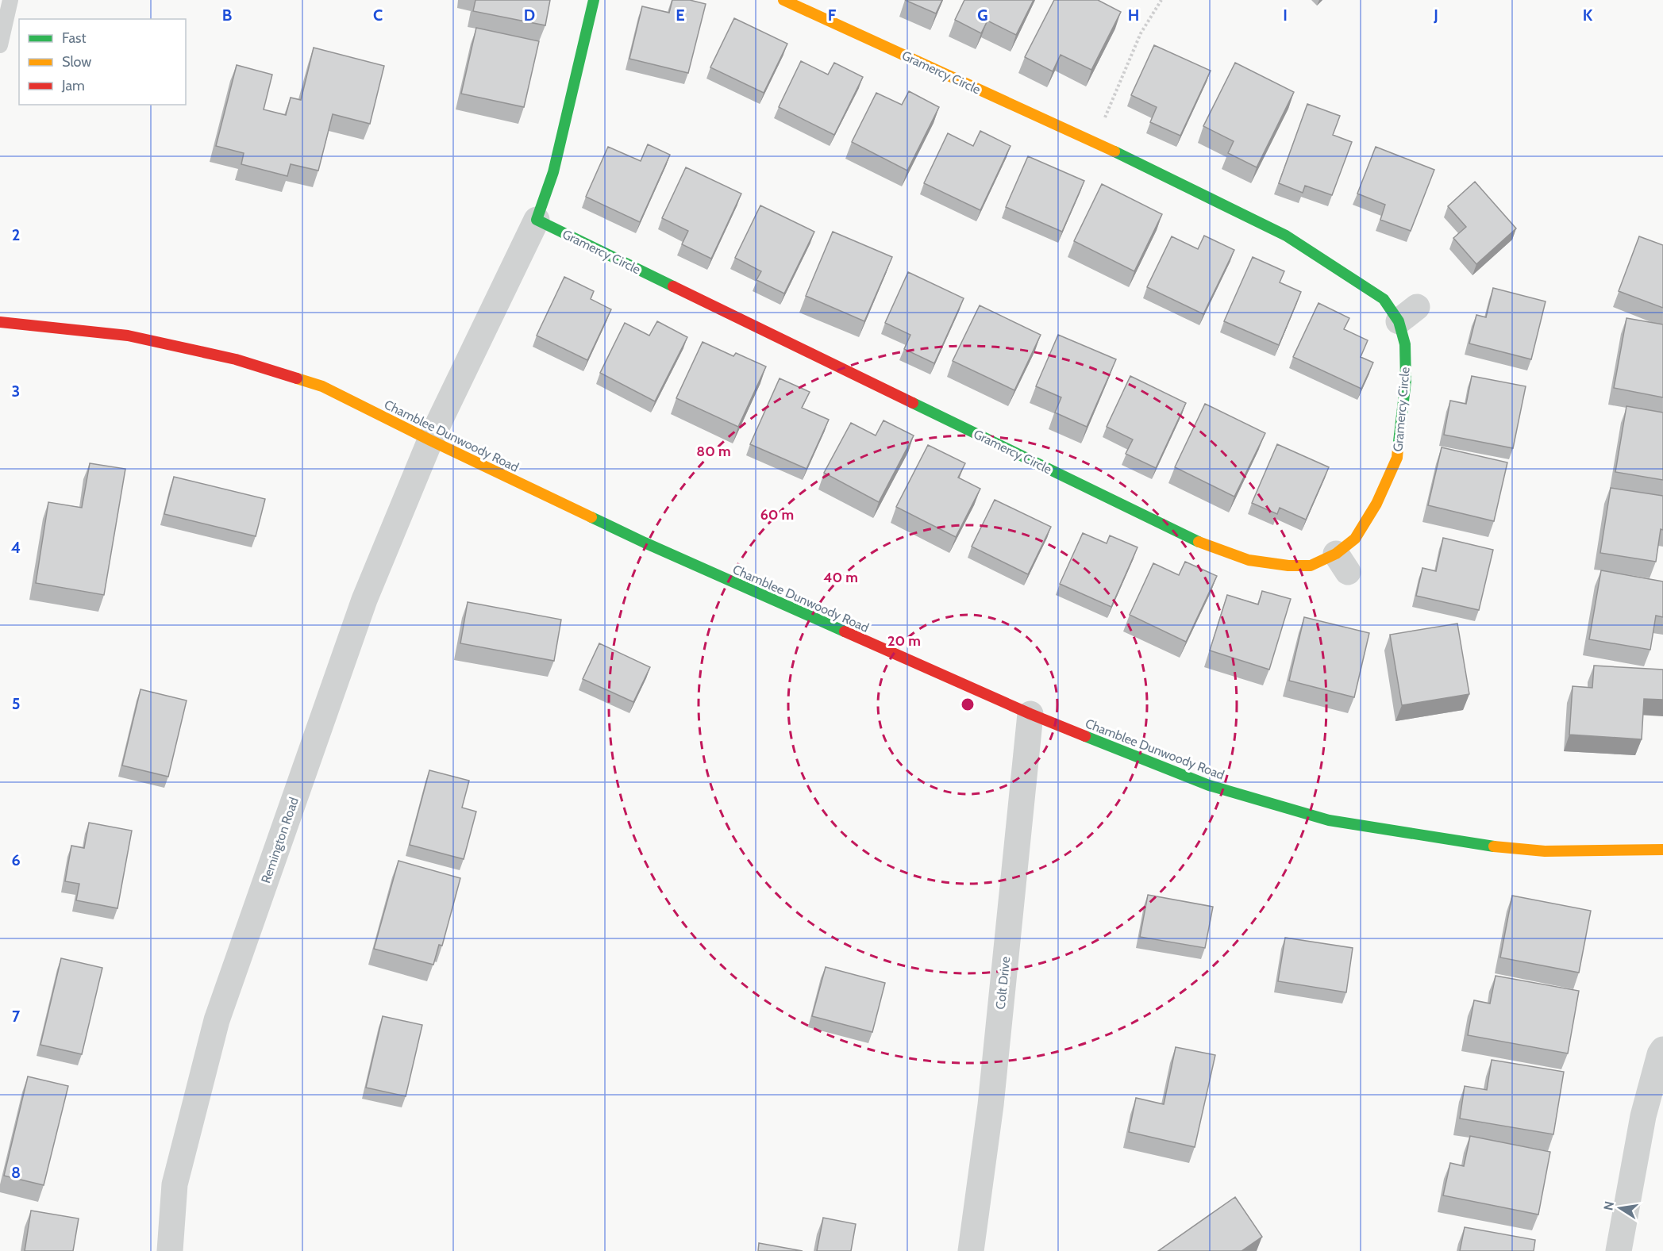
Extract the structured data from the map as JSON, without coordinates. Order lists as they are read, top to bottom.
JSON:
{
  "streets": {
    "street": [
      "Gramercy Circle",
      "Chamblee Dunwoody Road",
      "Remington Road",
      "Colt Drive"
    ]
  },
  "crossings": [
    ["Chamblee Dunwoody Road", "Remington Road"],
    ["Chamblee Dunwoody Road", "Colt Drive"]
  ],
  "legend": ["Fast", "Slow", "Jam"],
  "north": "left",
  "grid": {
    "columns": [
      "B",
      "C",
      "D",
      "E",
      "F",
      "G",
      "H",
      "I",
      "J",
      "K"
    ],
    "rows": [
      "2",
      "3",
      "4",
      "5",
      "6",
      "7",
      "8"
    ]
  },
  "rings": [
    "80 m",
    "60 m",
    "40 m",
    "20 m"
  ]
}
